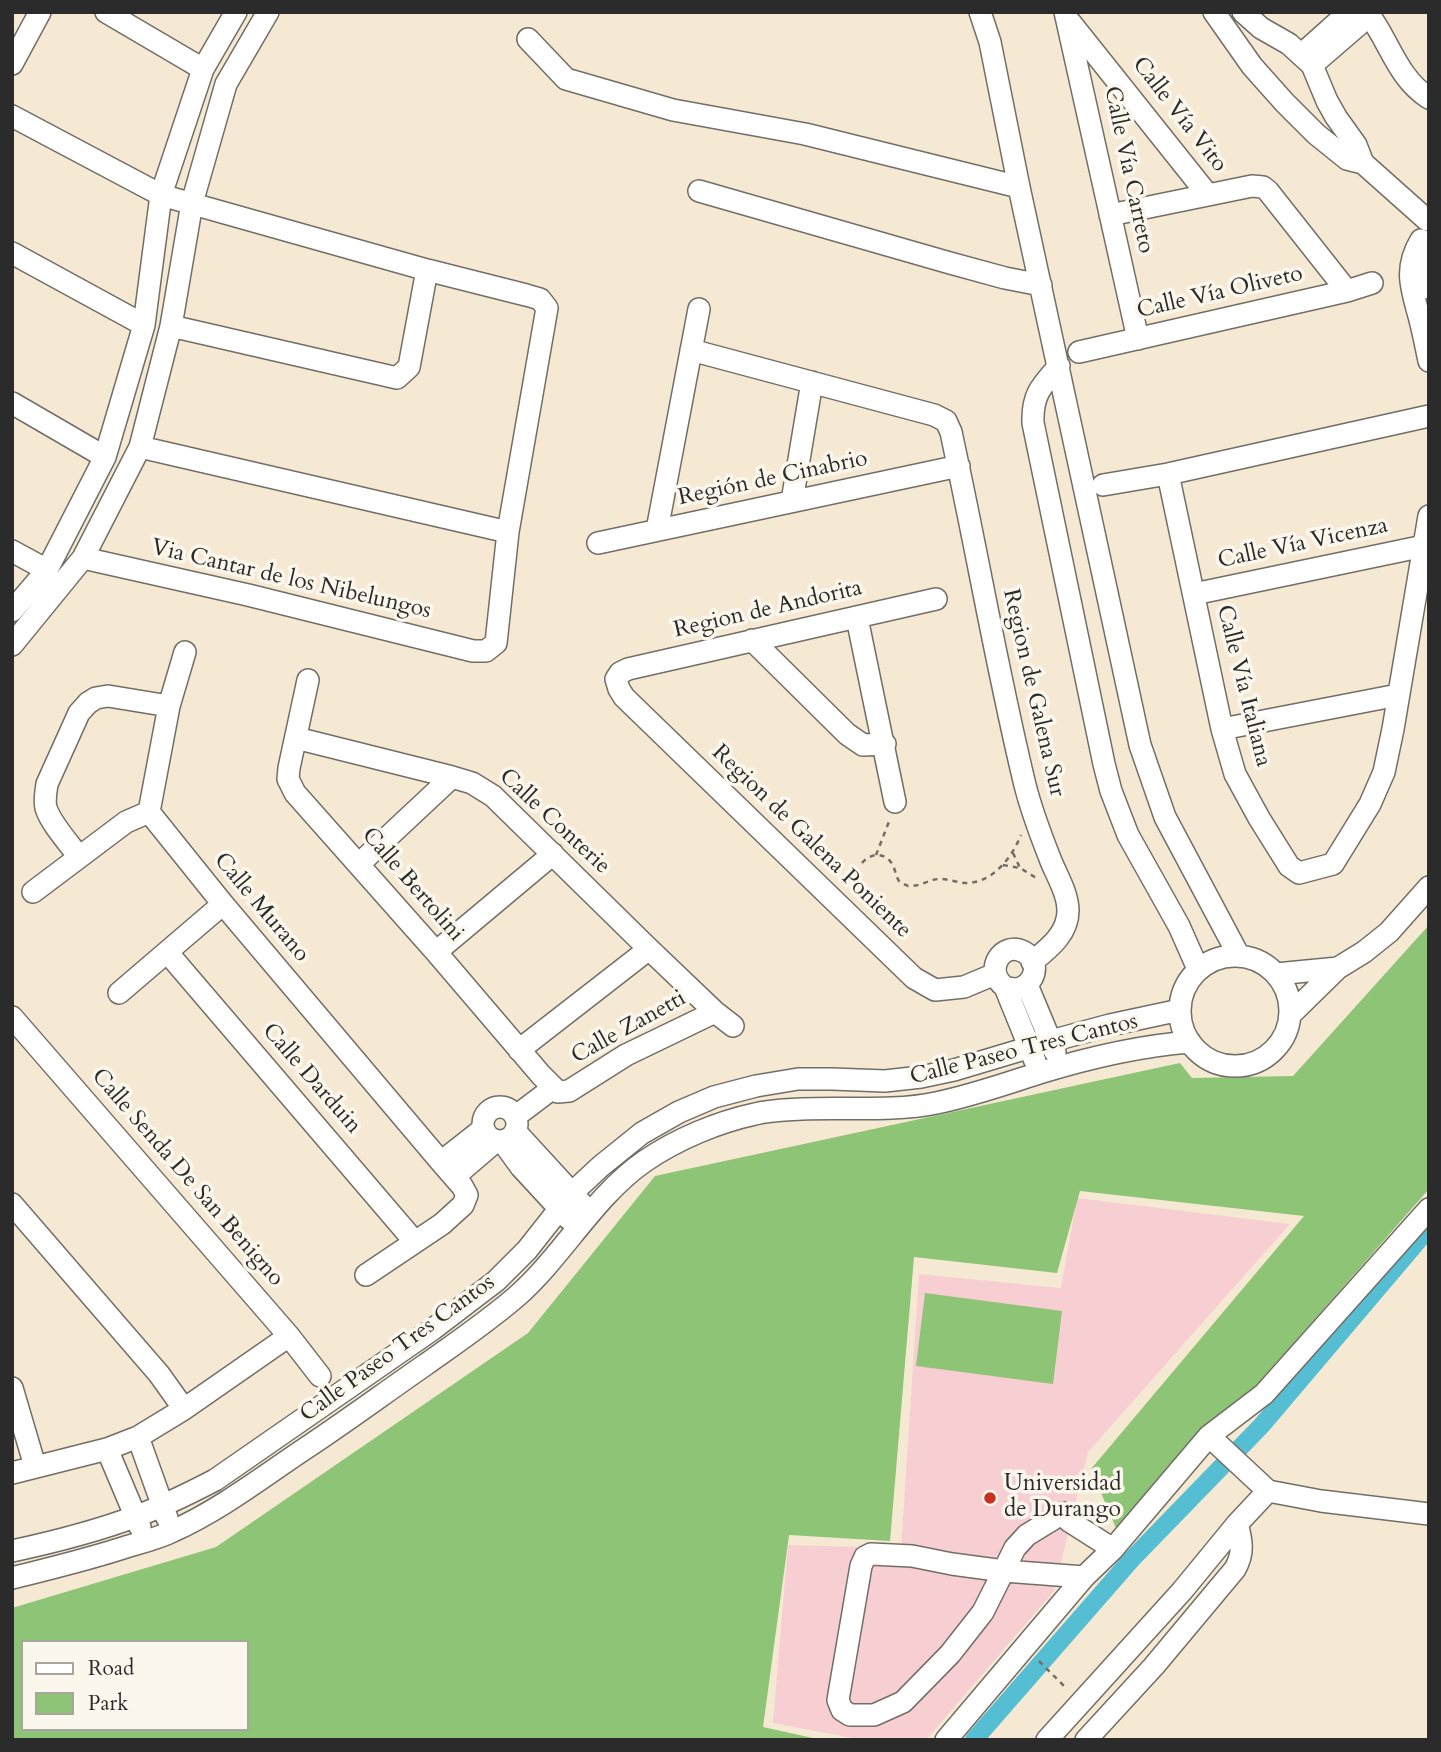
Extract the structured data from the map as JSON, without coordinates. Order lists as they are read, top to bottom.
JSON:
{
  "streets": {
    "street": [
      "Calle Vía Vito",
      "Calle Vía Carreto",
      "Calle Vía Oliveto",
      "Región de Cinabrio",
      "Calle Vía Vicenza",
      "Via Cantar de los Nibelungos",
      "Region de Andorita",
      "Calle Vía Italiana",
      "Region de Galena Sur",
      "Calle Conterie",
      "Region de Galena Poniente",
      "Calle Bertolini",
      "Calle Murano",
      "Calle Zanetti",
      "Calle Paseo Tres Cantos",
      "Calle Darduin",
      "Calle Senda De San Benigno"
    ]
  },
  "crossings": [
    ["Calle Vía Vito", "Calle Vía Carreto"],
    ["Calle Vía Vito", "Calle Vía Oliveto"],
    ["Calle Vía Carreto", "Calle Vía Oliveto"],
    ["Región de Cinabrio", "Region de Galena Sur"],
    ["Calle Vía Vicenza", "Calle Vía Italiana"],
    ["Region de Andorita", "Region de Galena Poniente"],
    ["Region de Galena Sur", "Region de Galena Poniente"],
    ["Calle Conterie", "Calle Bertolini"],
    ["Calle Conterie", "Calle Zanetti"],
    ["Calle Bertolini", "Calle Zanetti"],
    ["Calle Murano", "Calle Darduin"]
  ],
  "places": ["Universidad de Durango"],
  "legend": ["Road", "Park"]
}
